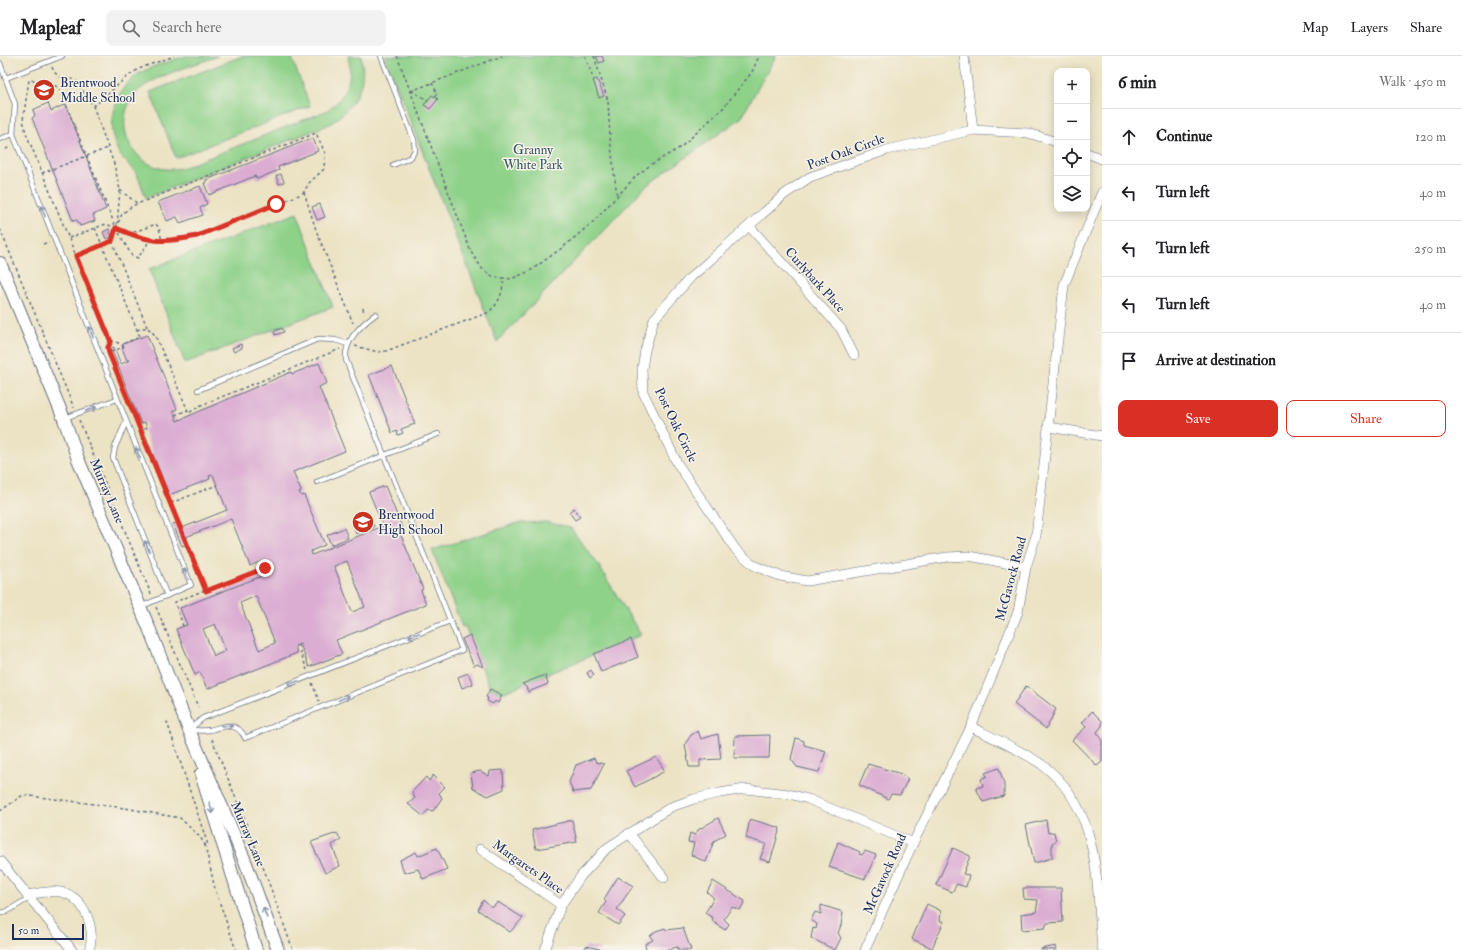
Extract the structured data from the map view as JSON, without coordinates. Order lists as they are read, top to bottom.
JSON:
{
  "streets": {
    "main road": ["Murray Lane"],
    "street": [
      "Post Oak Circle",
      "Curlybark Place",
      "McGavock Road",
      "Margarets Place"
    ]
  },
  "crossings": [
    ["Post Oak Circle", "Curlybark Place"],
    ["Post Oak Circle", "McGavock Road"]
  ],
  "parks": ["Granny White Park"],
  "places": {
    "school or university": ["Brentwood Middle School", "Brentwood High School"]
  },
  "scale_bar": "50 m",
  "page": {
    "header": "Mapleaf",
    "search": "Search here",
    "nav": ["Map", "Layers", "Share"],
    "heading": ["6 min", "Walk · 450 m"],
    "map_buttons": ["+", "−"],
    "list": [
      ["Continue", "120 m"],
      ["Turn left", "40 m"],
      ["Turn left", "250 m"],
      ["Turn left", "40 m"],
      "Arrive at destination"
    ],
    "buttons": ["Save", "Share"],
    "scale": "50 m"
  }
}
